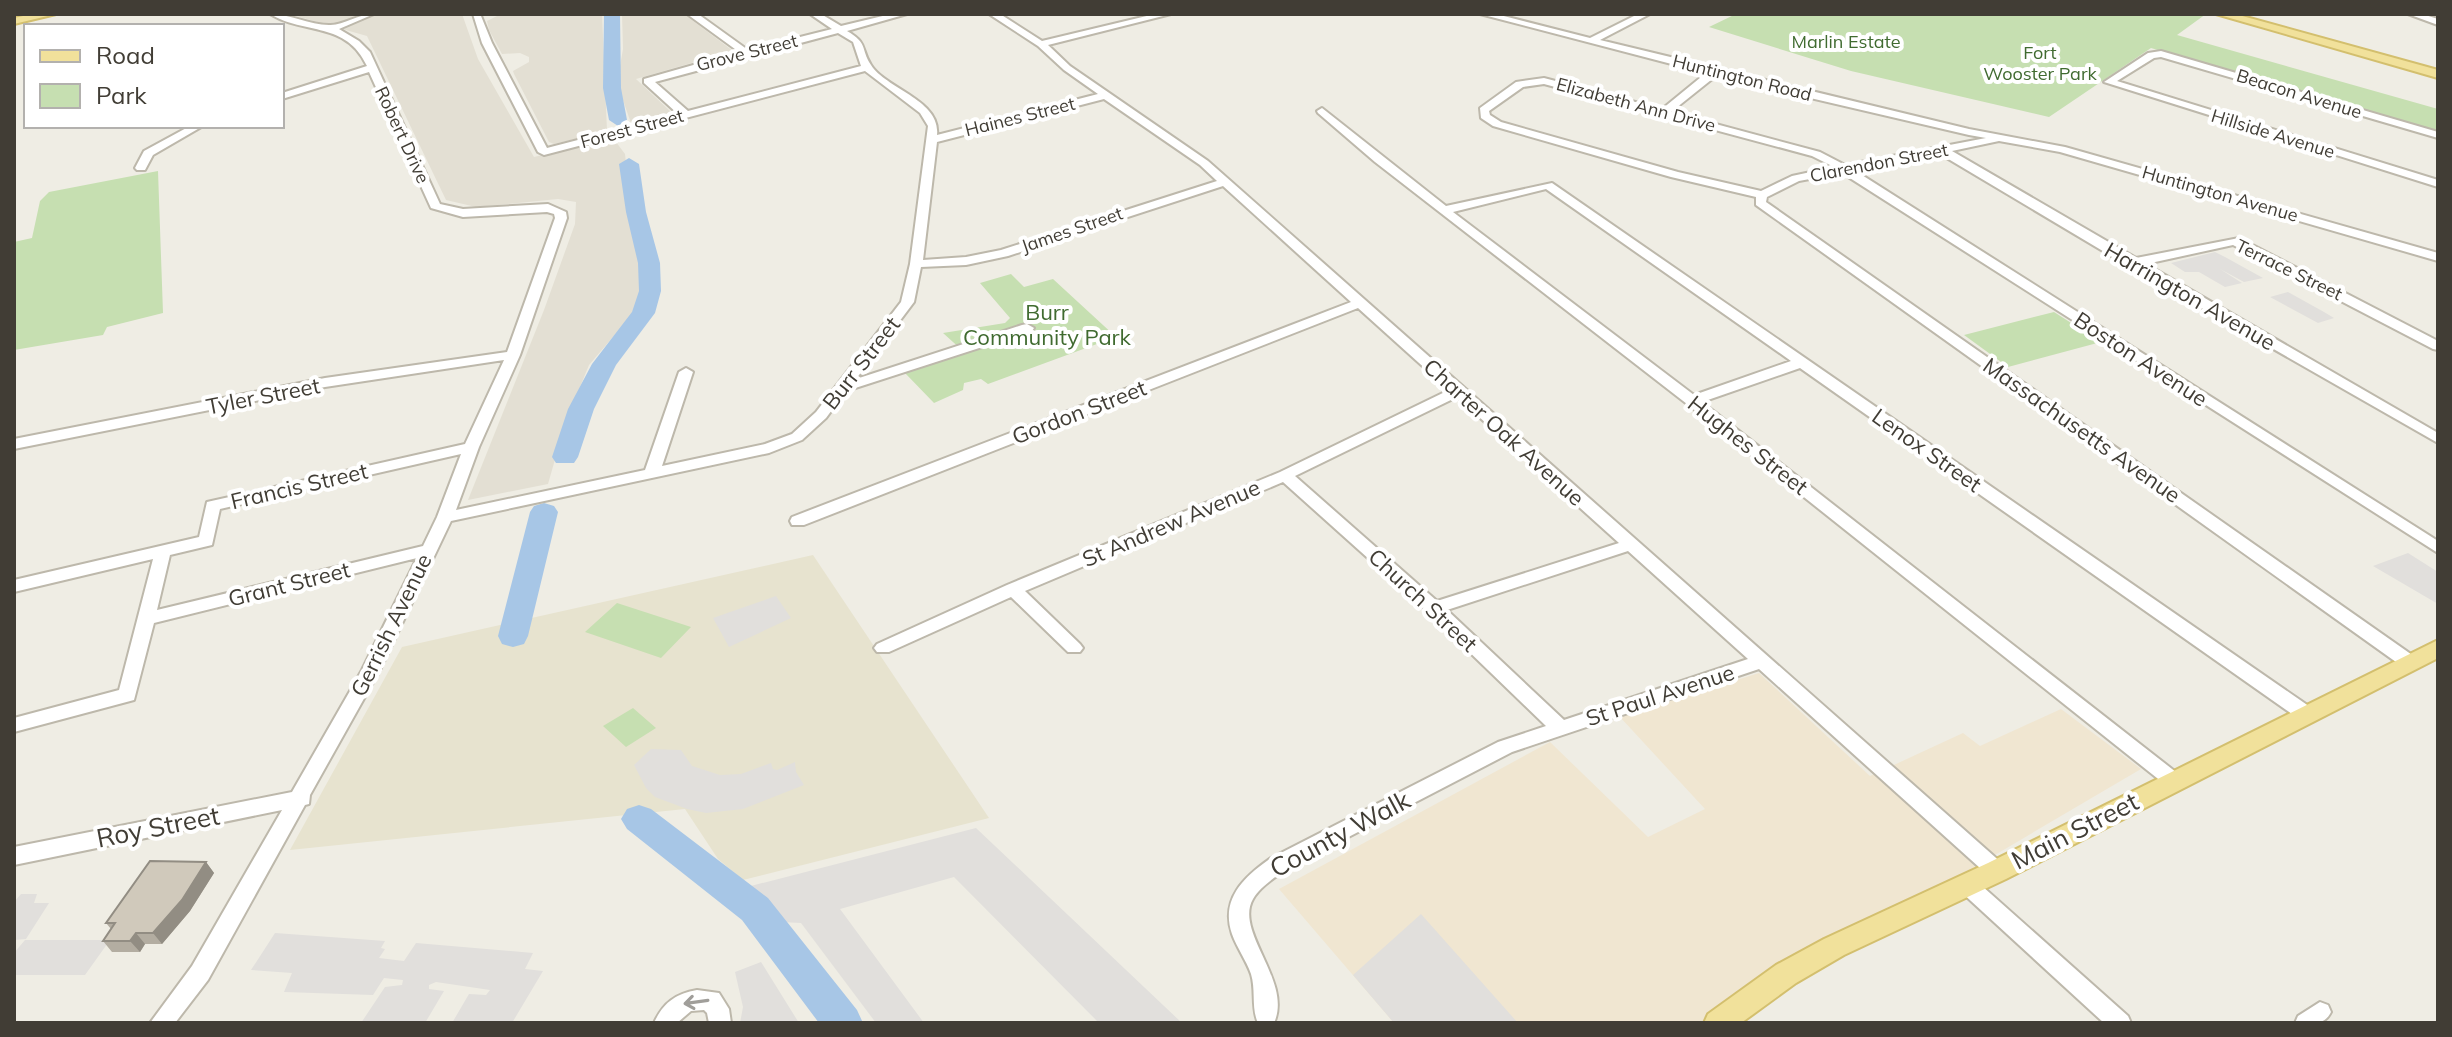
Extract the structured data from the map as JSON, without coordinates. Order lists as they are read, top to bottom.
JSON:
{
  "streets": {
    "main road": ["Main Street"],
    "street": [
      "Grove Street",
      "Huntington Road",
      "Beacon Avenue",
      "Elizabeth Ann Drive",
      "Haines Street",
      "Forest Street",
      "Hillside Avenue",
      "Robert Drive",
      "Clarendon Street",
      "Huntington Avenue",
      "James Street",
      "Terrace Street",
      "Harrington Avenue",
      "Boston Avenue",
      "Burr Street",
      "Tyler Street",
      "Gordon Street",
      "Massachusetts Avenue",
      "Charter Oak Avenue",
      "Hughes Street",
      "Lenox Street",
      "Francis Street",
      "St Andrew Avenue",
      "Grant Street",
      "Church Street",
      "Gerrish Avenue",
      "St Paul Avenue",
      "Roy Street",
      "County Walk"
    ]
  },
  "crossings": [
    ["Grove Street", "Forest Street"],
    ["Huntington Road", "Clarendon Street"],
    ["Huntington Road", "Huntington Avenue"],
    ["Beacon Avenue", "Hillside Avenue"],
    ["Elizabeth Ann Drive", "Clarendon Street"],
    ["Elizabeth Ann Drive", "Boston Avenue"],
    ["Elizabeth Ann Drive", "Massachusetts Avenue"],
    ["Haines Street", "Burr Street"],
    ["Haines Street", "Charter Oak Avenue"],
    ["Robert Drive", "Gerrish Avenue"],
    ["Clarendon Street", "Huntington Avenue"],
    ["Clarendon Street", "Harrington Avenue"],
    ["Clarendon Street", "Boston Avenue"],
    ["Clarendon Street", "Massachusetts Avenue"],
    ["James Street", "Burr Street"],
    ["James Street", "Charter Oak Avenue"],
    ["Terrace Street", "Harrington Avenue"],
    ["Burr Street", "Gerrish Avenue"],
    ["Tyler Street", "Gerrish Avenue"],
    ["Gordon Street", "Charter Oak Avenue"],
    ["Massachusetts Avenue", "Main Street"],
    ["Charter Oak Avenue", "St Andrew Avenue"],
    ["Charter Oak Avenue", "St Paul Avenue"],
    ["Charter Oak Avenue", "Main Street"],
    ["Hughes Street", "Lenox Street"],
    ["Hughes Street", "Main Street"],
    ["Lenox Street", "Main Street"],
    ["Francis Street", "Gerrish Avenue"],
    ["St Andrew Avenue", "Church Street"],
    ["Grant Street", "Gerrish Avenue"],
    ["Church Street", "St Paul Avenue"],
    ["Church Street", "County Walk"],
    ["Gerrish Avenue", "Roy Street"],
    ["St Paul Avenue", "County Walk"]
  ],
  "parks": ["Marlin Estate", "Fort Wooster Park", "Burr Community Park"],
  "legend": ["Road", "Park"]
}
